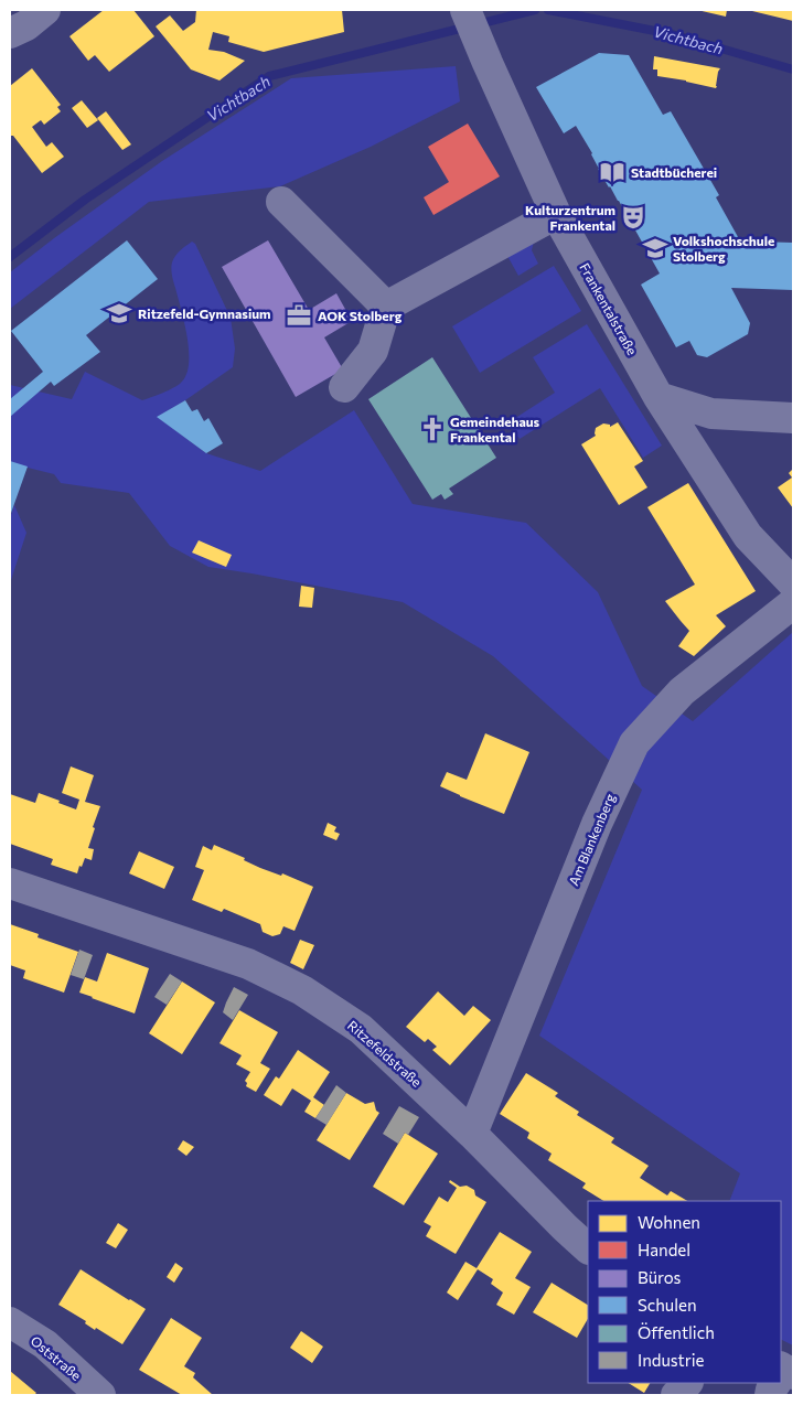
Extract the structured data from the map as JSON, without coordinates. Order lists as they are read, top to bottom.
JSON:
{
  "streets": {
    "street": [
      "Frankentalstraße",
      "Am Blankenberg",
      "Ritzefeldstraße",
      "Oststraße"
    ]
  },
  "crossings": [
    ["Am Blankenberg", "Ritzefeldstraße"]
  ],
  "water": ["Vichtbach"],
  "places": {
    "library": ["Stadtbücherei"],
    "theatre": ["Kulturzentrum Frankental"],
    "school or university": ["Volkshochschule Stolberg", "Ritzefeld-Gymnasium"],
    "office": ["AOK Stolberg"],
    "church": ["Gemeindehaus Frankental"]
  },
  "legend": [
    "Wohnen",
    "Handel",
    "Büros",
    "Schulen",
    "Öffentlich",
    "Industrie"
  ]
}
